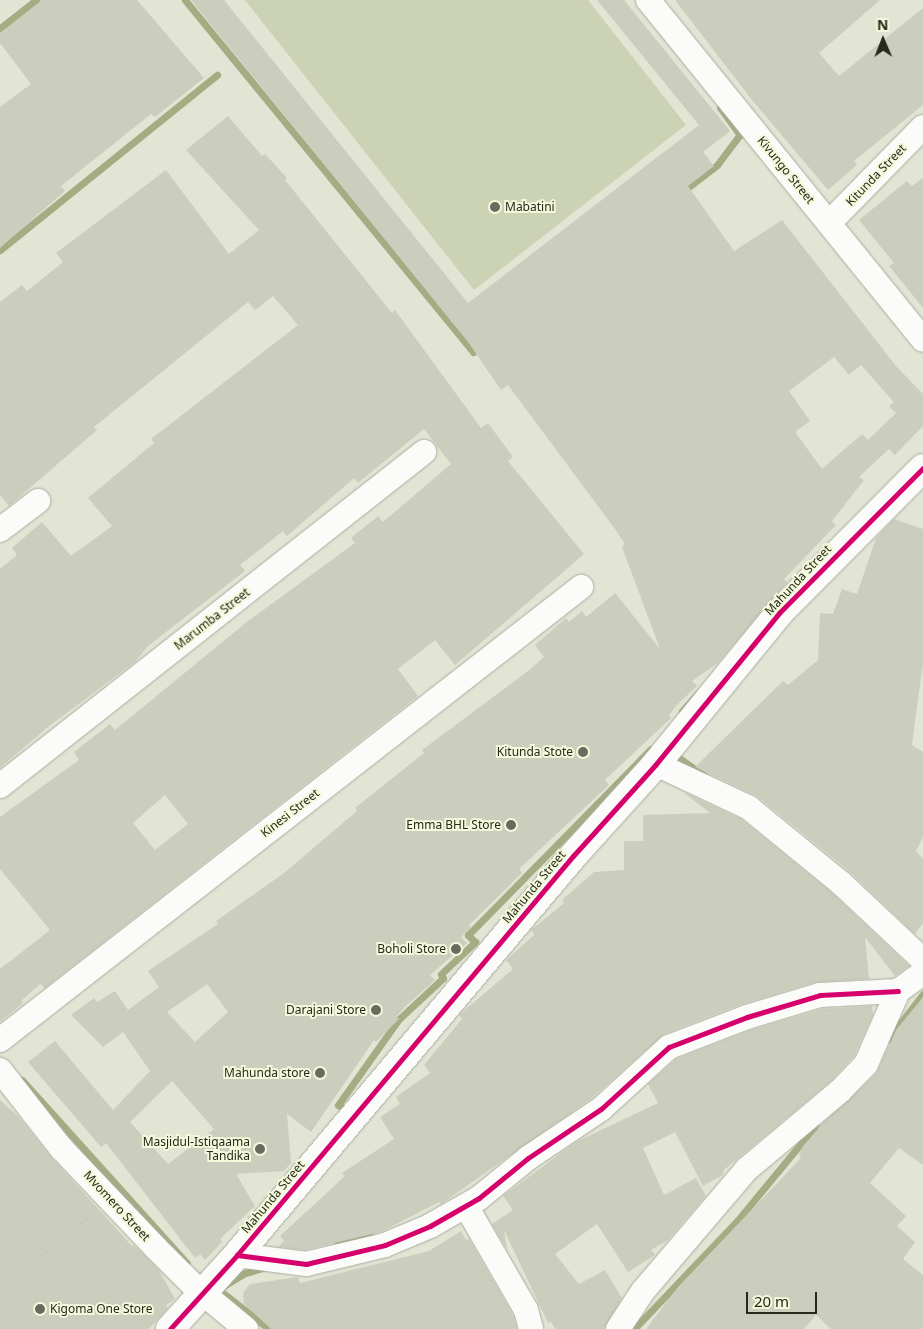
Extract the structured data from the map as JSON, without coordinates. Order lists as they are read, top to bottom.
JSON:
{
  "streets": {
    "street": [
      "Kivungo Street",
      "Kitunda Street",
      "Mahunda Street",
      "Marumba Street",
      "Kinesi Street",
      "Mvomero Street"
    ]
  },
  "crossings": [
    ["Kivungo Street", "Kitunda Street"],
    ["Mahunda Street", "Mvomero Street"]
  ],
  "places": [
    "Mabatini",
    "Kitunda Stote",
    "Emma BHL Store",
    "Boholi Store",
    "Darajani Store",
    "Mahunda store",
    "Masjidul-Istiqaama Tandika",
    "Kigoma One Store"
  ],
  "scale_bar": "20 m",
  "north": "top"
}
